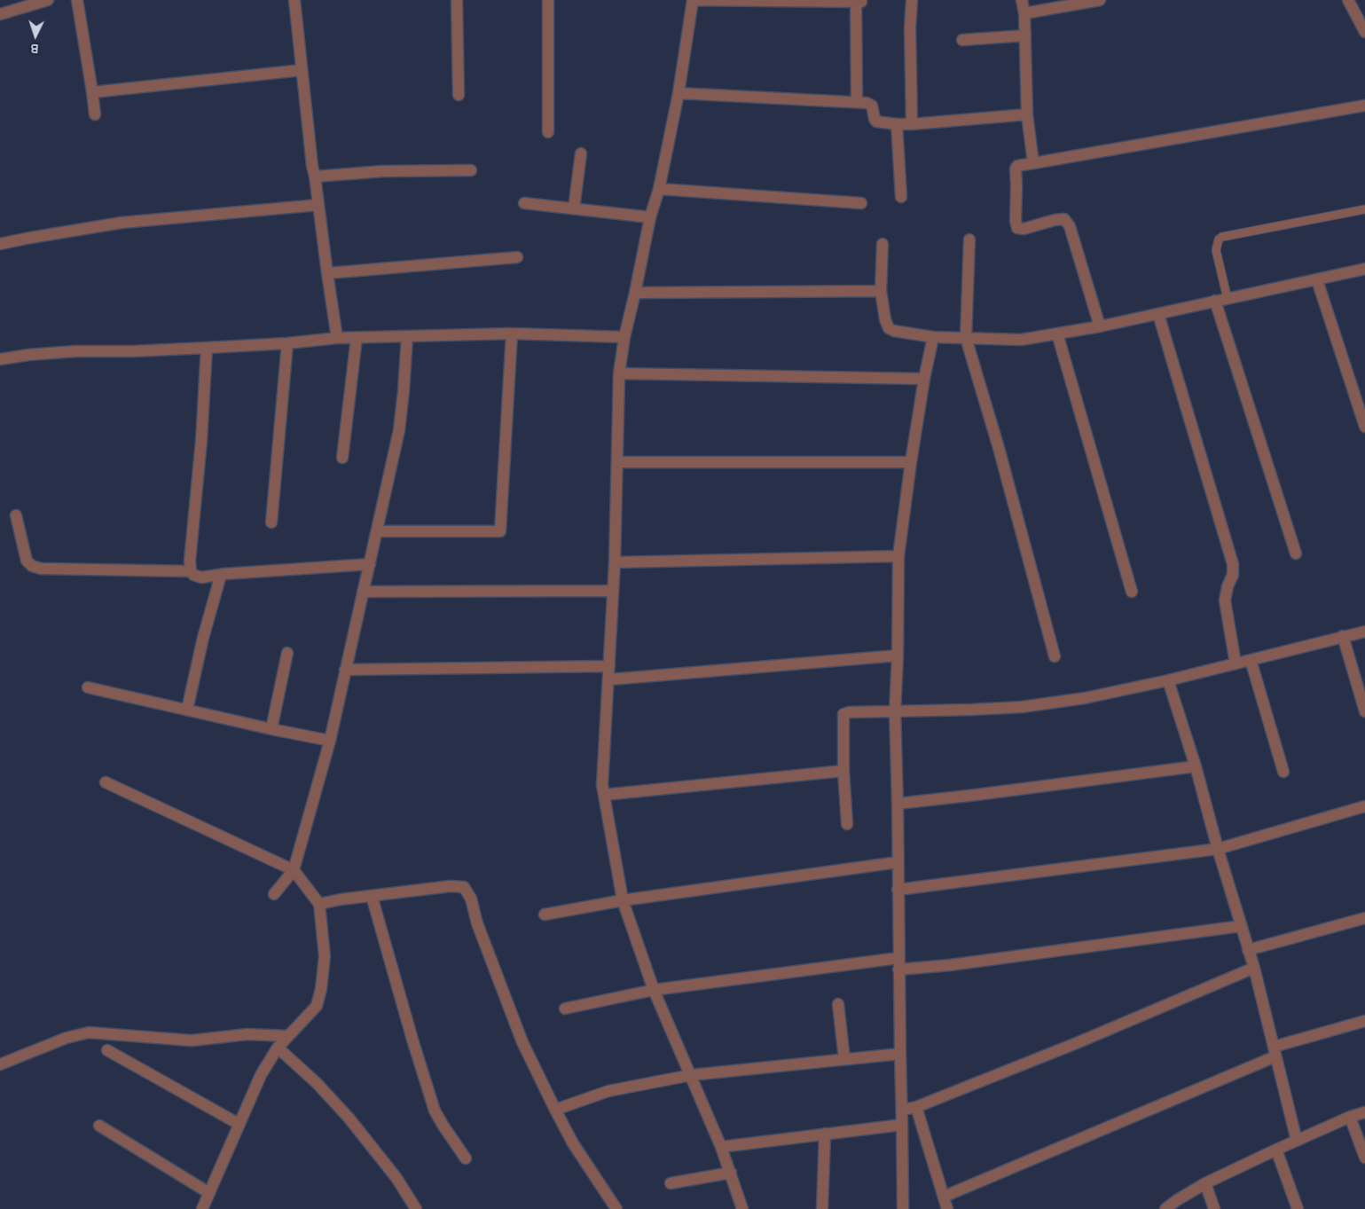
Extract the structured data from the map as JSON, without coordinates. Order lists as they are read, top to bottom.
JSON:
{
  "north": "bottom"
}
